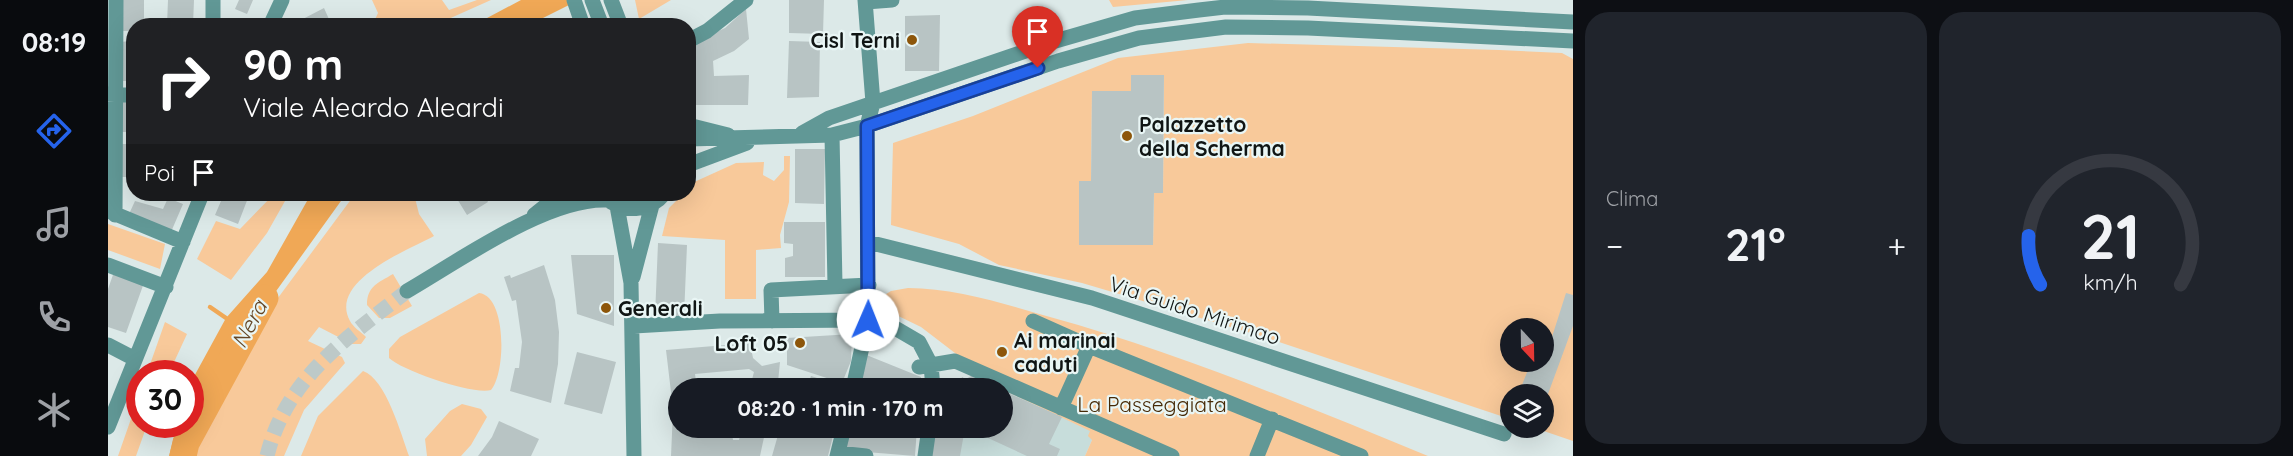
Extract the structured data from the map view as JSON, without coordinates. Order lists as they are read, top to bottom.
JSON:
{
  "streets": {
    "street": ["Via Guido Mirimao"]
  },
  "water": ["Nera"],
  "parks": ["La Passeggiata"],
  "places": [
    "Cisl Terni",
    "Palazzetto della Scherma",
    "Generali",
    "Loft 05",
    "Ai marinai caduti"
  ],
  "north": "bottom",
  "page": {
    "tabs": "08:19",
    "tile": "Clima",
    "turn": ["90 m", "Viale Aleardo Aleardi"],
    "then": "Poi",
    "heat": ["−", "21°", "+"],
    "limit": "30",
    "trip": "08:20 · 1 min · 170 m",
    "gauge": ["21", "km/h"]
  }
}
